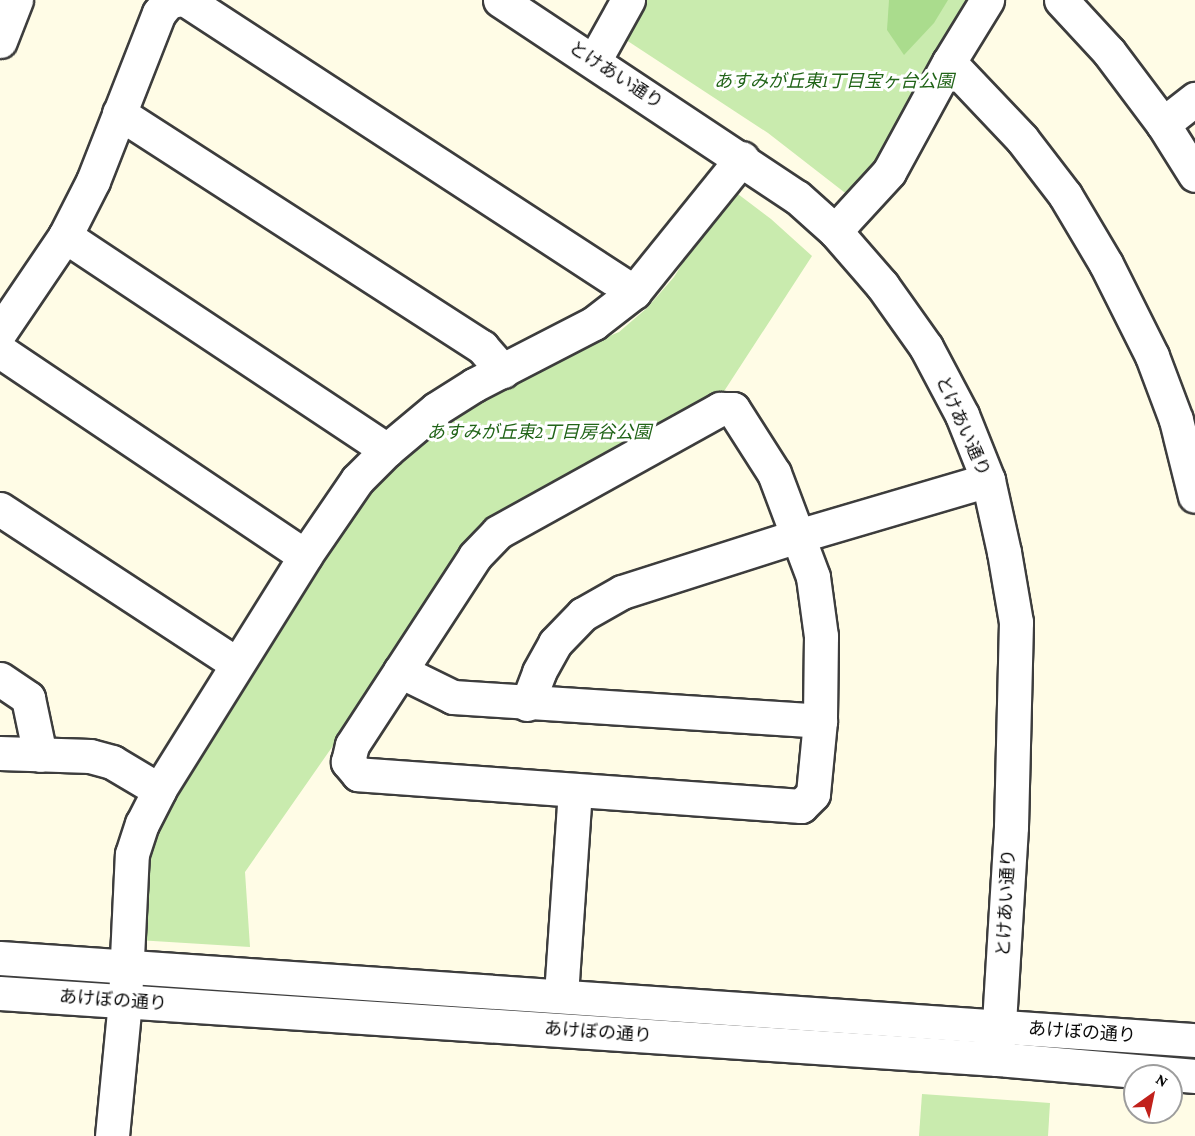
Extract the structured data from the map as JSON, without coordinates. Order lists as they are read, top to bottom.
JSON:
{
  "streets": {
    "street": ["とけあい通り", "あけぼの通り"]
  },
  "crossings": [
    ["とけあい通り", "あけぼの通り"]
  ],
  "parks": ["あすみが丘東1丁目宝ヶ台公園", "あすみが丘東2丁目房谷公園"],
  "north": "top right"
}
